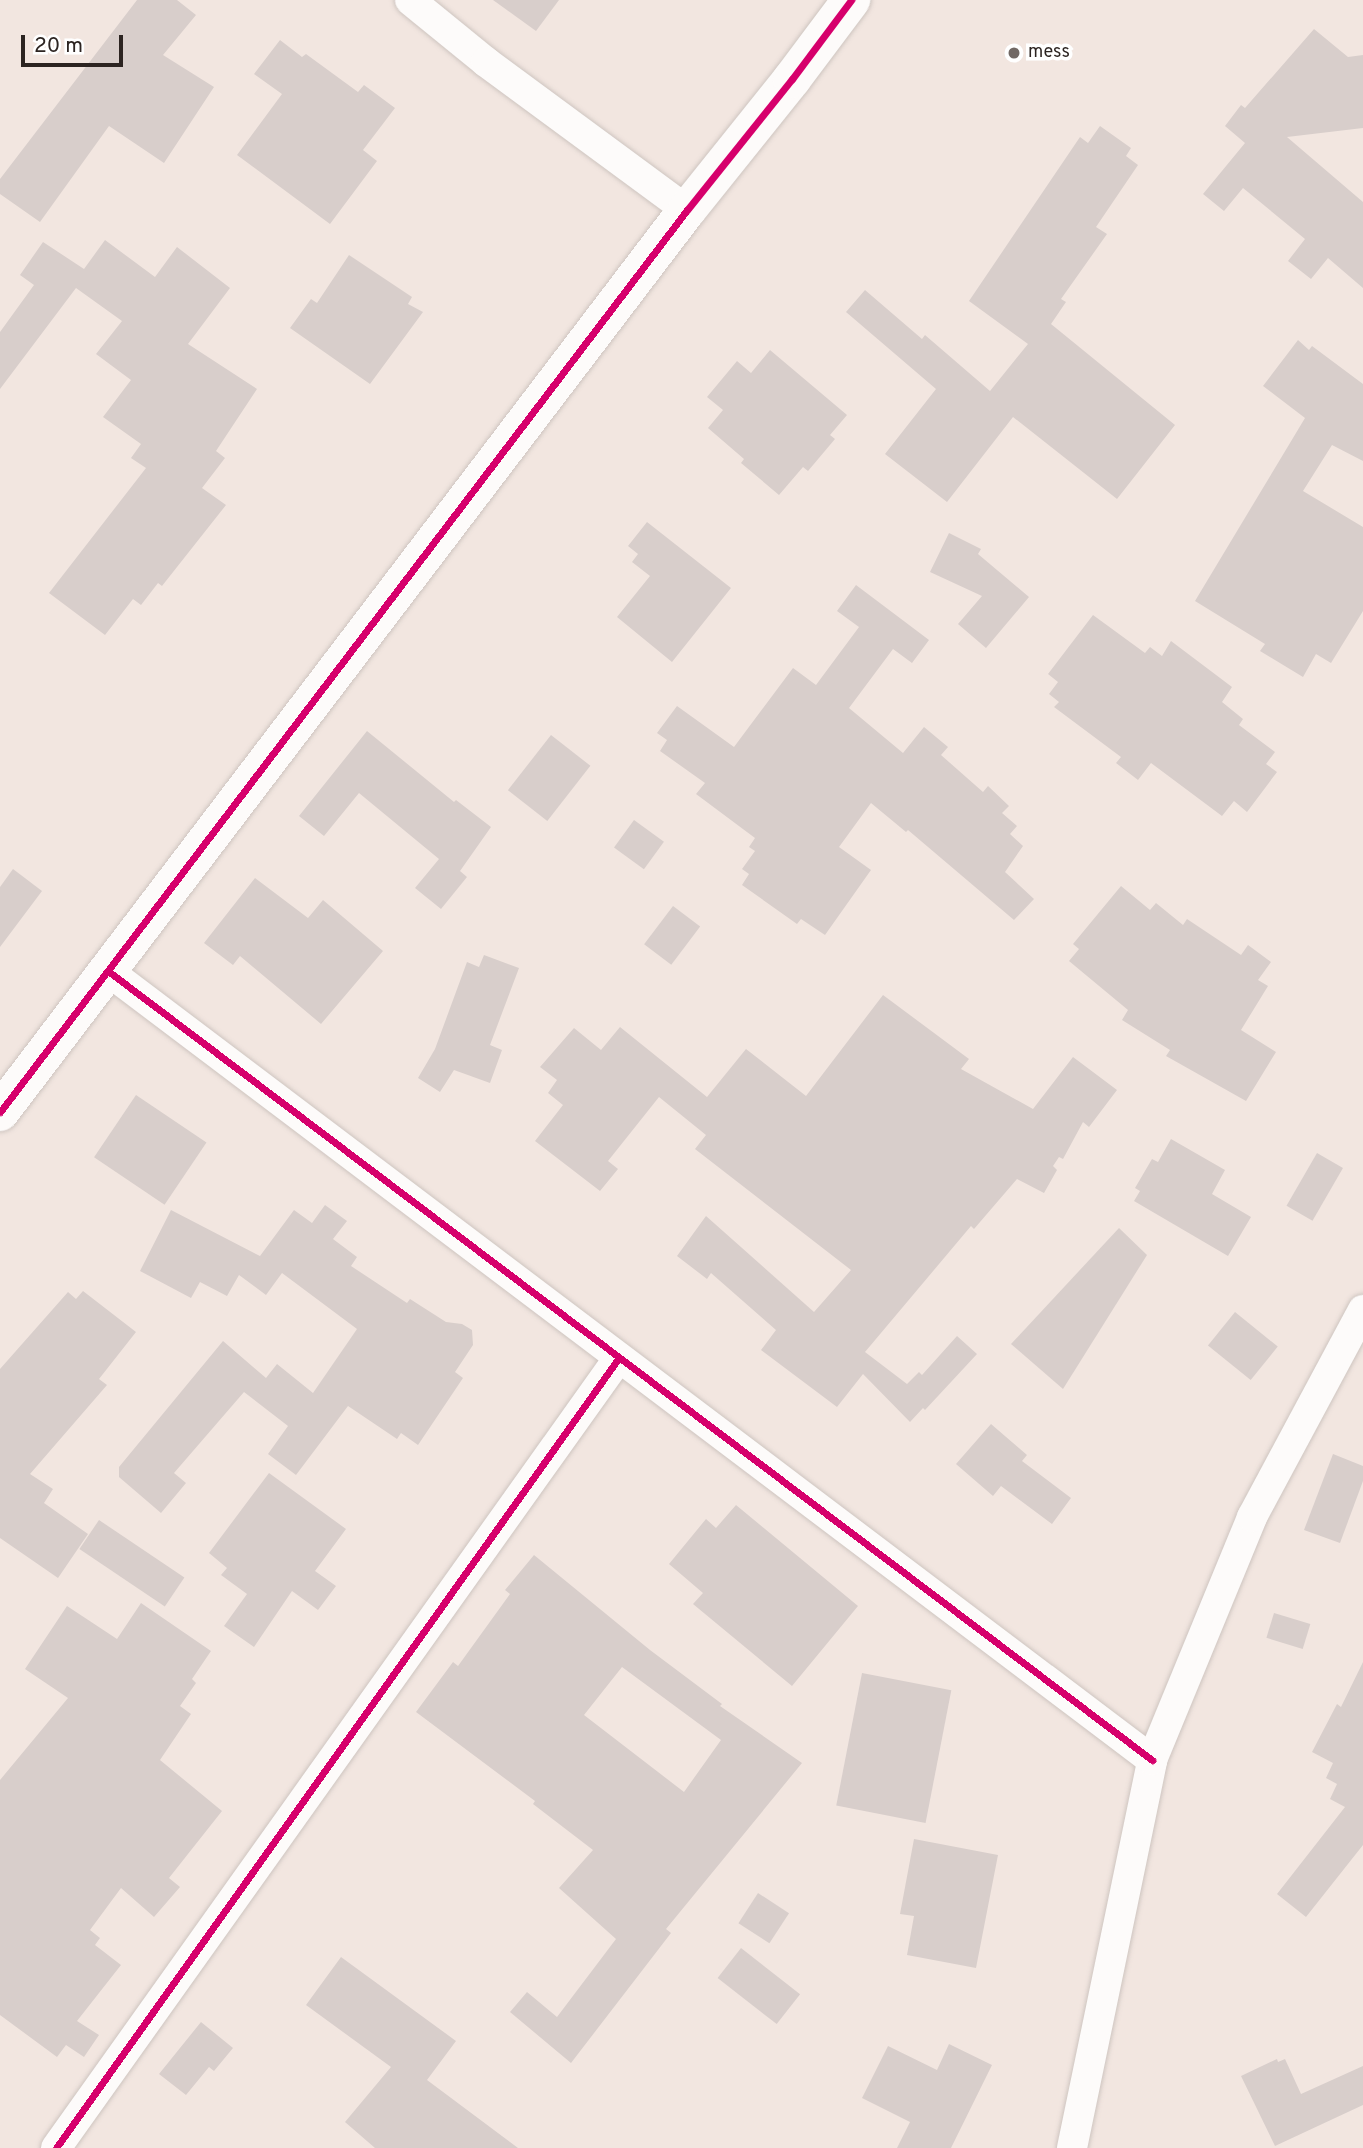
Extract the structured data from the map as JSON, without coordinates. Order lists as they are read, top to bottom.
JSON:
{
  "places": ["mess"],
  "scale_bar": "20 m"
}
